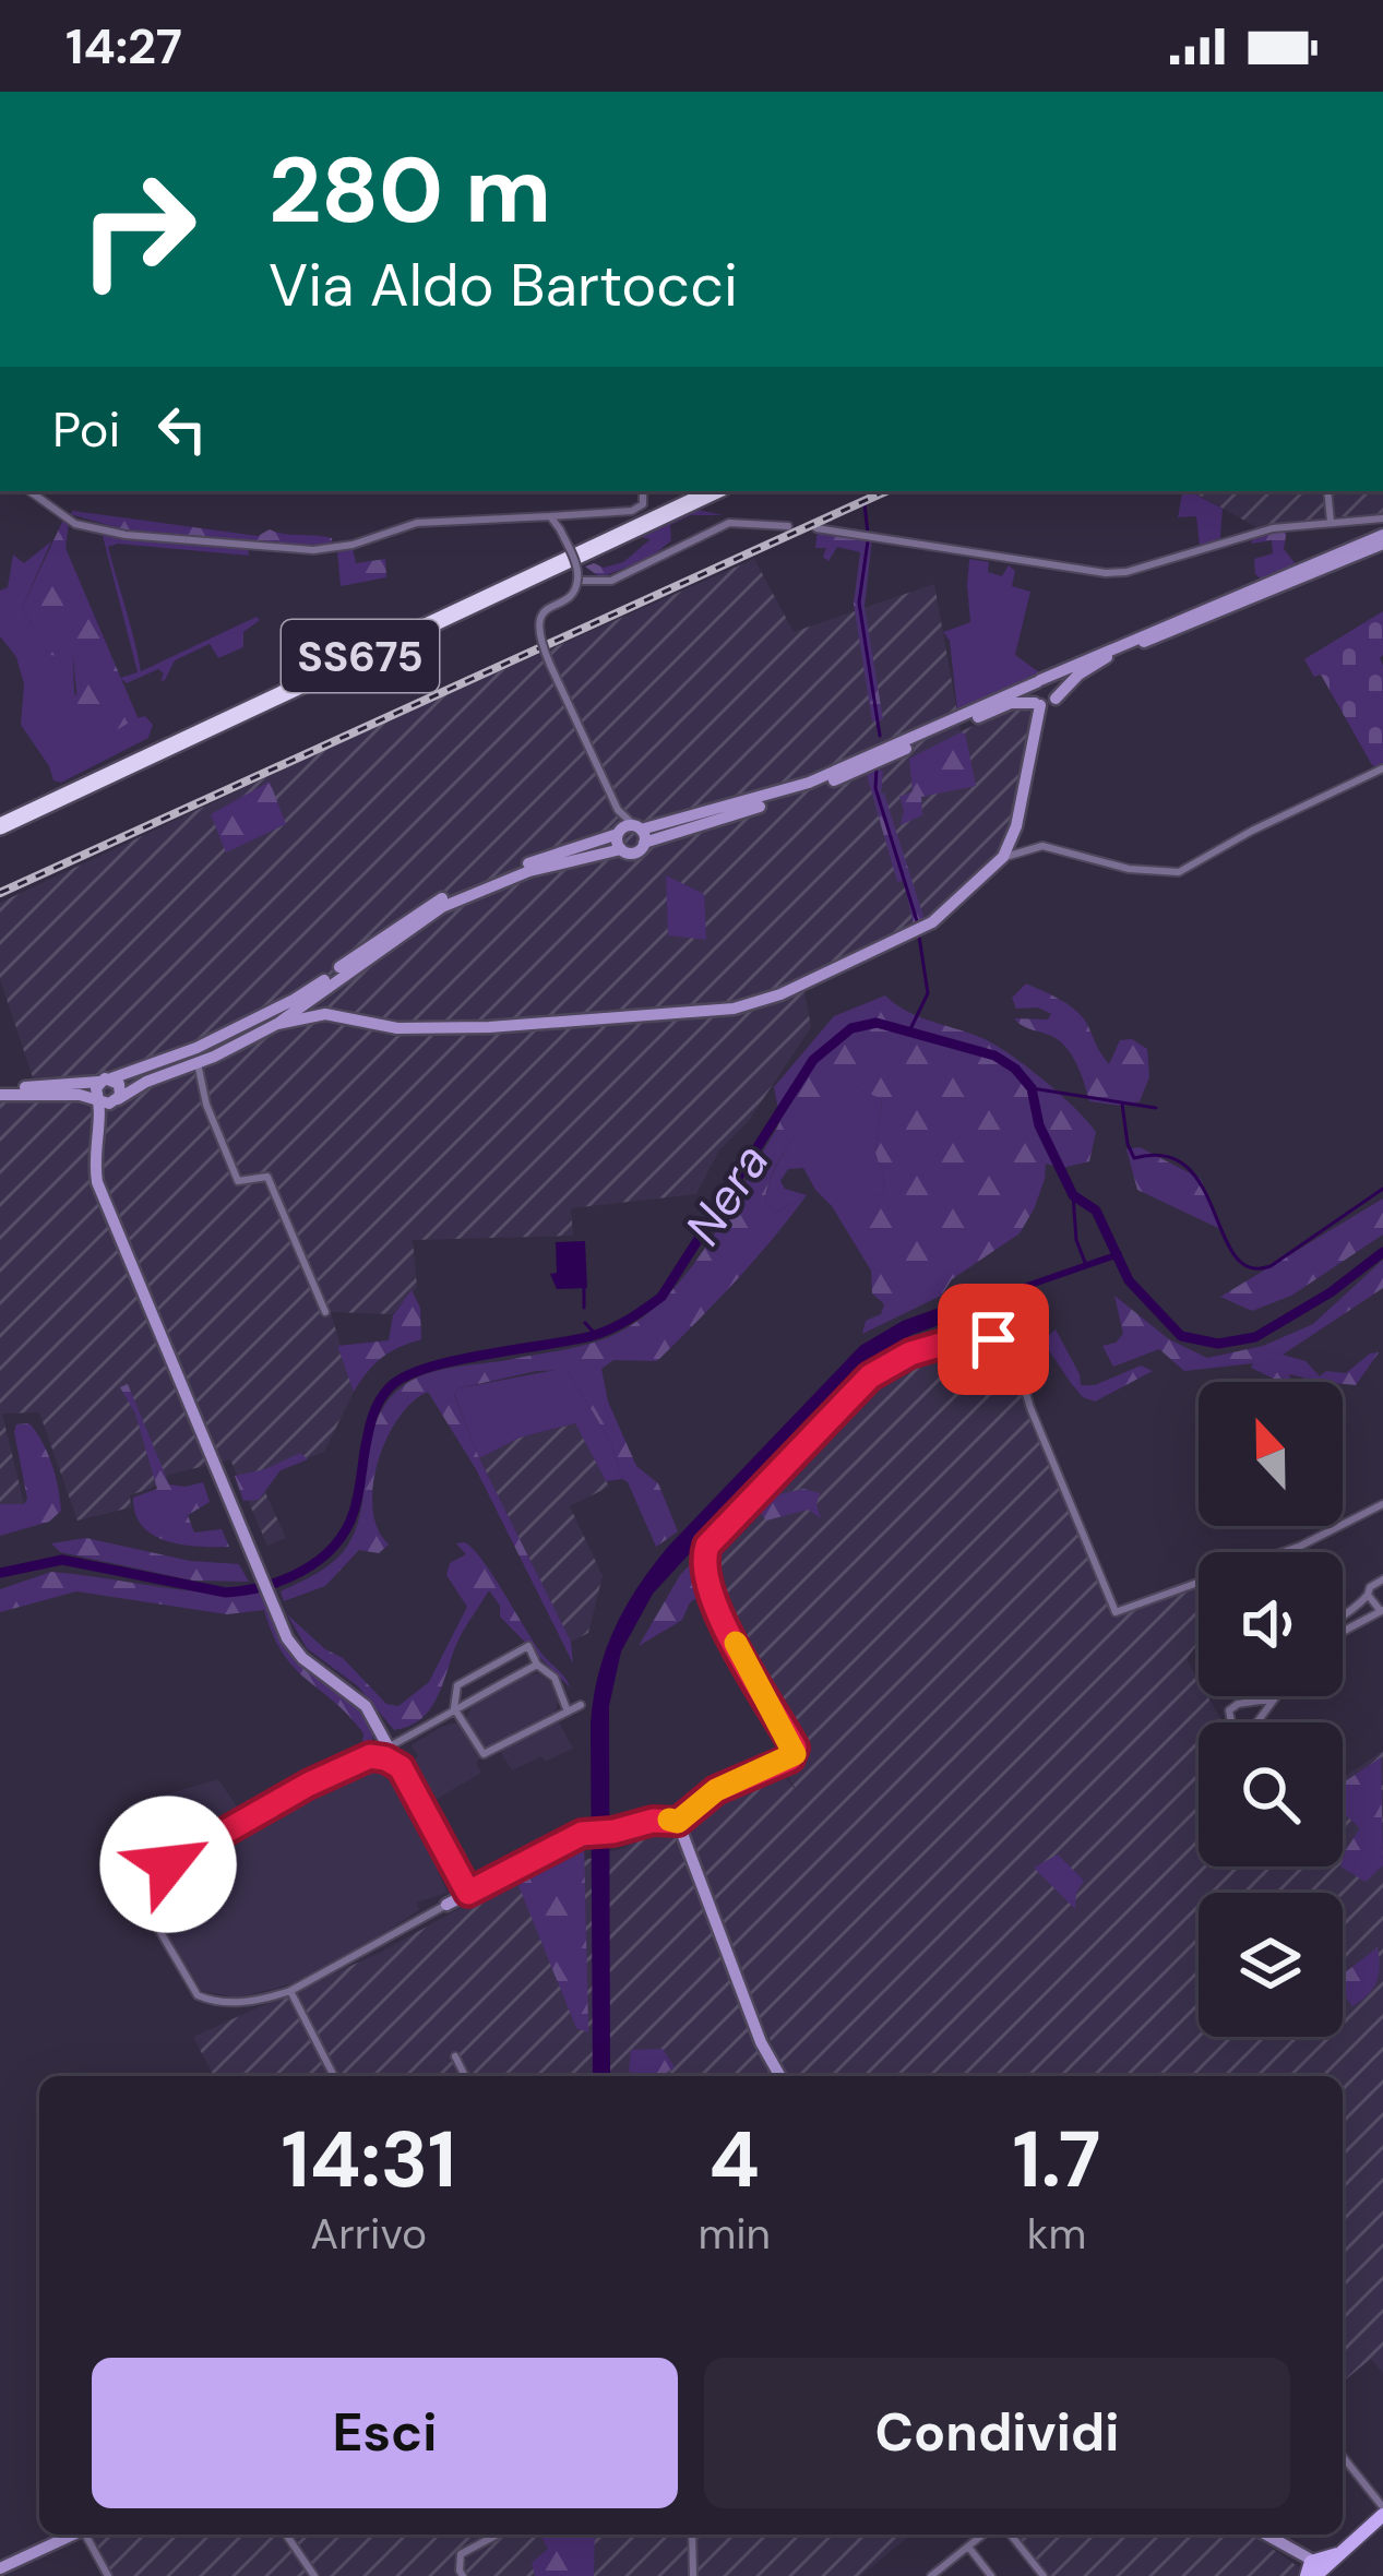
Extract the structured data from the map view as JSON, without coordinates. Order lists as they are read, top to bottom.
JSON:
{
  "streets": {
    "highway": ["SS675"]
  },
  "water": ["Nera"],
  "north": "top",
  "page": {
    "status": "14:27",
    "turn": ["280 m", "Via Aldo Bartocci"],
    "then": "Poi",
    "eta": [
      "14:31",
      "Arrivo",
      "4",
      "min",
      "1.7",
      "km"
    ],
    "buttons": ["Esci", "Condividi"]
  }
}
